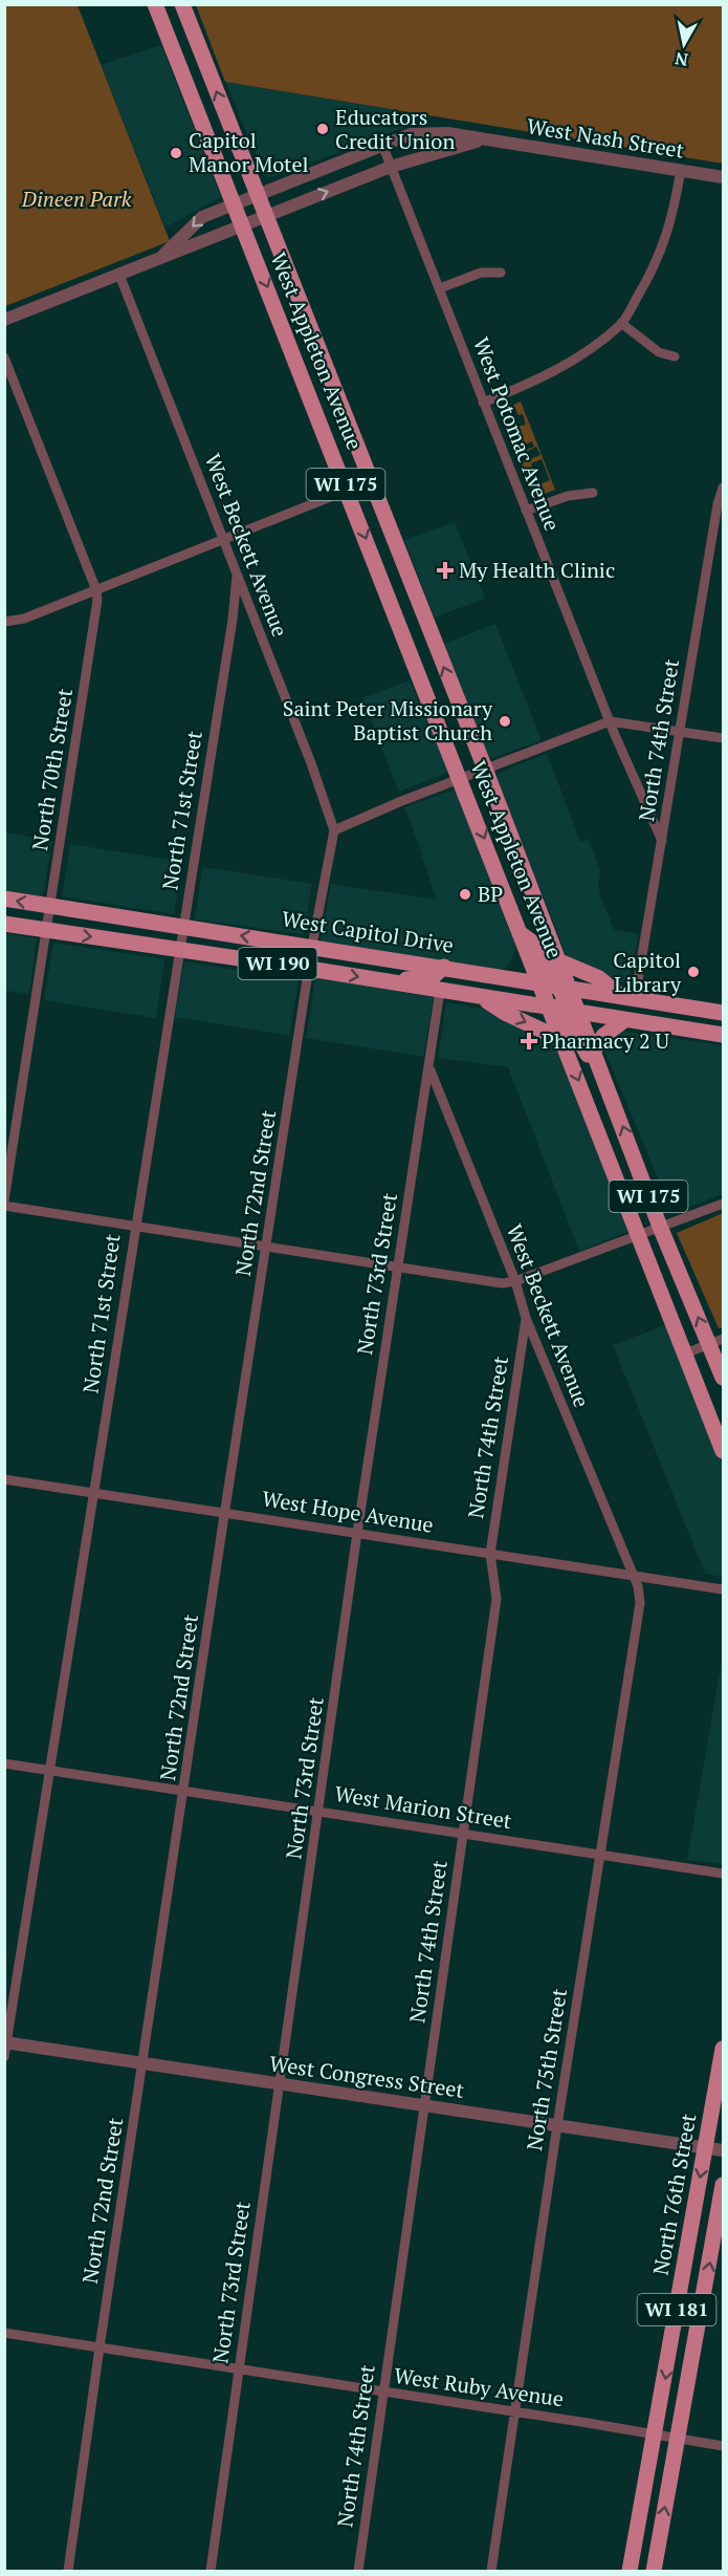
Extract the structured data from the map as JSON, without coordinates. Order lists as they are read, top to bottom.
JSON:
{
  "streets": {
    "main road": [
      "West Appleton Avenue",
      "WI 175",
      "West Capitol Drive",
      "WI 190",
      "North 76th Street",
      "WI 181"
    ],
    "street": [
      "West Nash Street",
      "West Potomac Avenue",
      "West Beckett Avenue",
      "North 74th Street",
      "North 70th Street",
      "North 71st Street",
      "North 72nd Street",
      "North 73rd Street",
      "West Hope Avenue",
      "West Marion Street",
      "North 75th Street",
      "West Congress Street",
      "West Ruby Avenue"
    ]
  },
  "crossings": [
    ["West Nash Street", "West Appleton Avenue"],
    ["West Nash Street", "West Potomac Avenue"],
    ["West Nash Street", "West Beckett Avenue"],
    ["West Appleton Avenue", "West Capitol Drive"],
    ["West Potomac Avenue", "North 74th Street"],
    ["West Beckett Avenue", "North 74th Street"],
    ["West Beckett Avenue", "North 71st Street"],
    ["West Beckett Avenue", "North 72nd Street"],
    ["West Beckett Avenue", "North 73rd Street"],
    ["West Beckett Avenue", "West Hope Avenue"],
    ["West Beckett Avenue", "North 75th Street"],
    ["North 74th Street", "West Hope Avenue"],
    ["North 74th Street", "West Marion Street"],
    ["North 74th Street", "West Congress Street"],
    ["North 74th Street", "West Ruby Avenue"],
    ["North 70th Street", "West Capitol Drive"],
    ["North 71st Street", "West Capitol Drive"],
    ["North 71st Street", "West Hope Avenue"],
    ["North 71st Street", "West Marion Street"],
    ["North 71st Street", "West Congress Street"],
    ["West Capitol Drive", "North 72nd Street"],
    ["West Capitol Drive", "North 73rd Street"],
    ["North 72nd Street", "West Hope Avenue"],
    ["North 72nd Street", "West Marion Street"],
    ["North 72nd Street", "West Congress Street"],
    ["North 72nd Street", "West Ruby Avenue"],
    ["North 73rd Street", "West Hope Avenue"],
    ["North 73rd Street", "West Marion Street"],
    ["North 73rd Street", "West Congress Street"],
    ["North 73rd Street", "West Ruby Avenue"],
    ["West Hope Avenue", "North 75th Street"],
    ["West Marion Street", "North 75th Street"],
    ["North 75th Street", "West Congress Street"],
    ["North 75th Street", "West Ruby Avenue"],
    ["West Congress Street", "North 76th Street"],
    ["North 76th Street", "West Ruby Avenue"],
    ["WI 181", "West Ruby Avenue"]
  ],
  "parks": ["Dineen Park"],
  "places": {
    "other": [
      "Educators Credit Union",
      "Capitol Manor Motel",
      "Saint Peter Missionary Baptist Church",
      "BP",
      "Capitol Library"
    ],
    "health": ["My Health Clinic", "Pharmacy 2 U"]
  },
  "north": "bottom"
}
